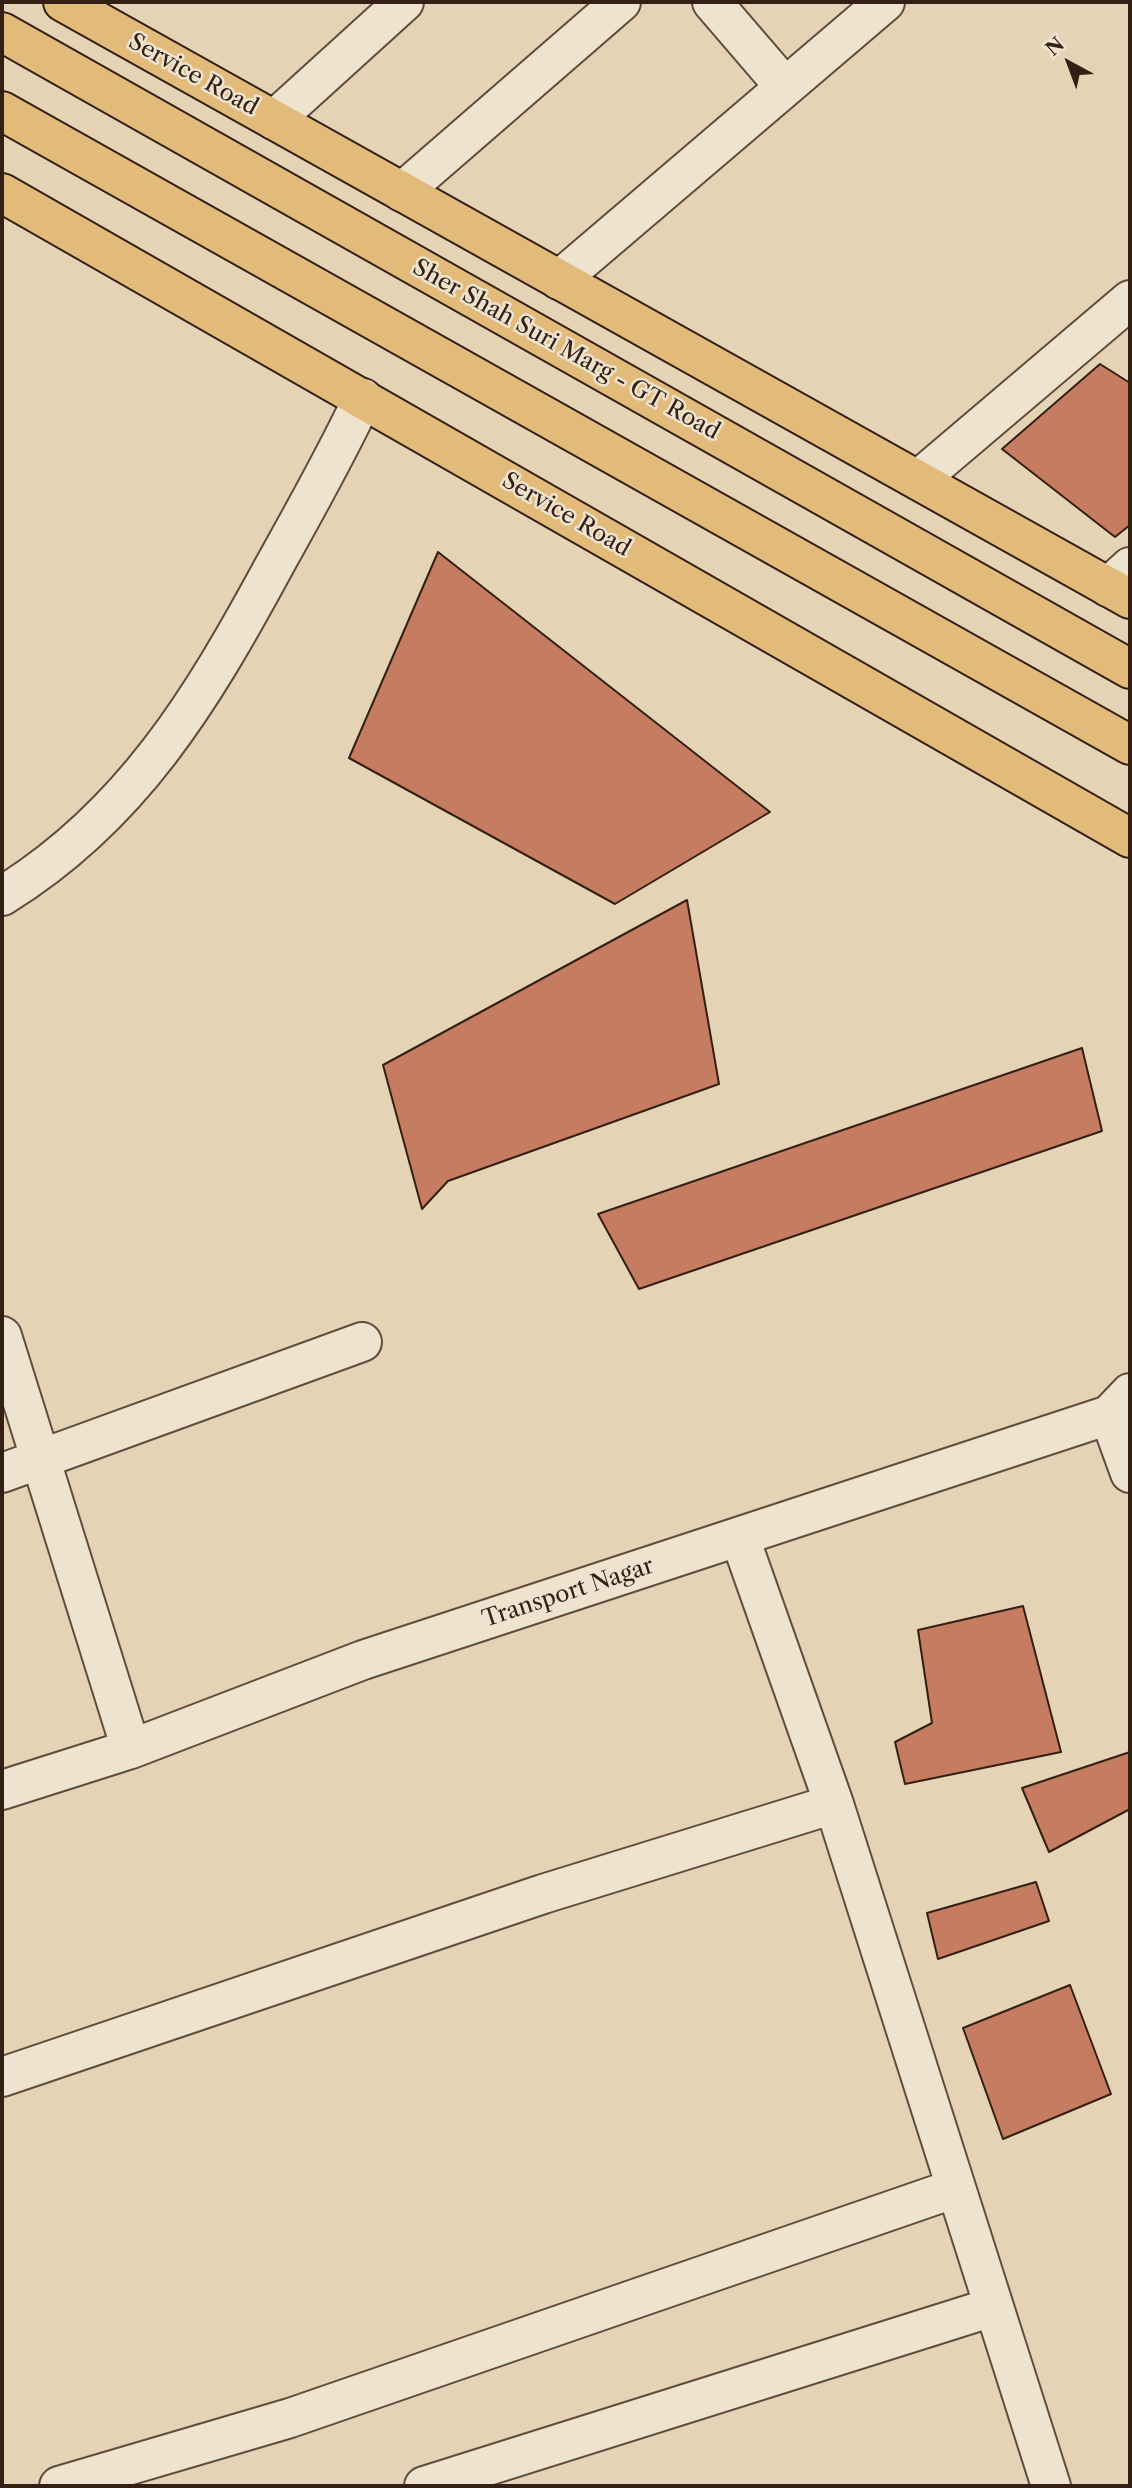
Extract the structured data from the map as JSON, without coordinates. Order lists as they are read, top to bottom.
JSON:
{
  "streets": {
    "main road": ["Service Road", "Sher Shah Suri Marg - GT Road"],
    "street": ["Transport Nagar"]
  },
  "north": "top left"
}
